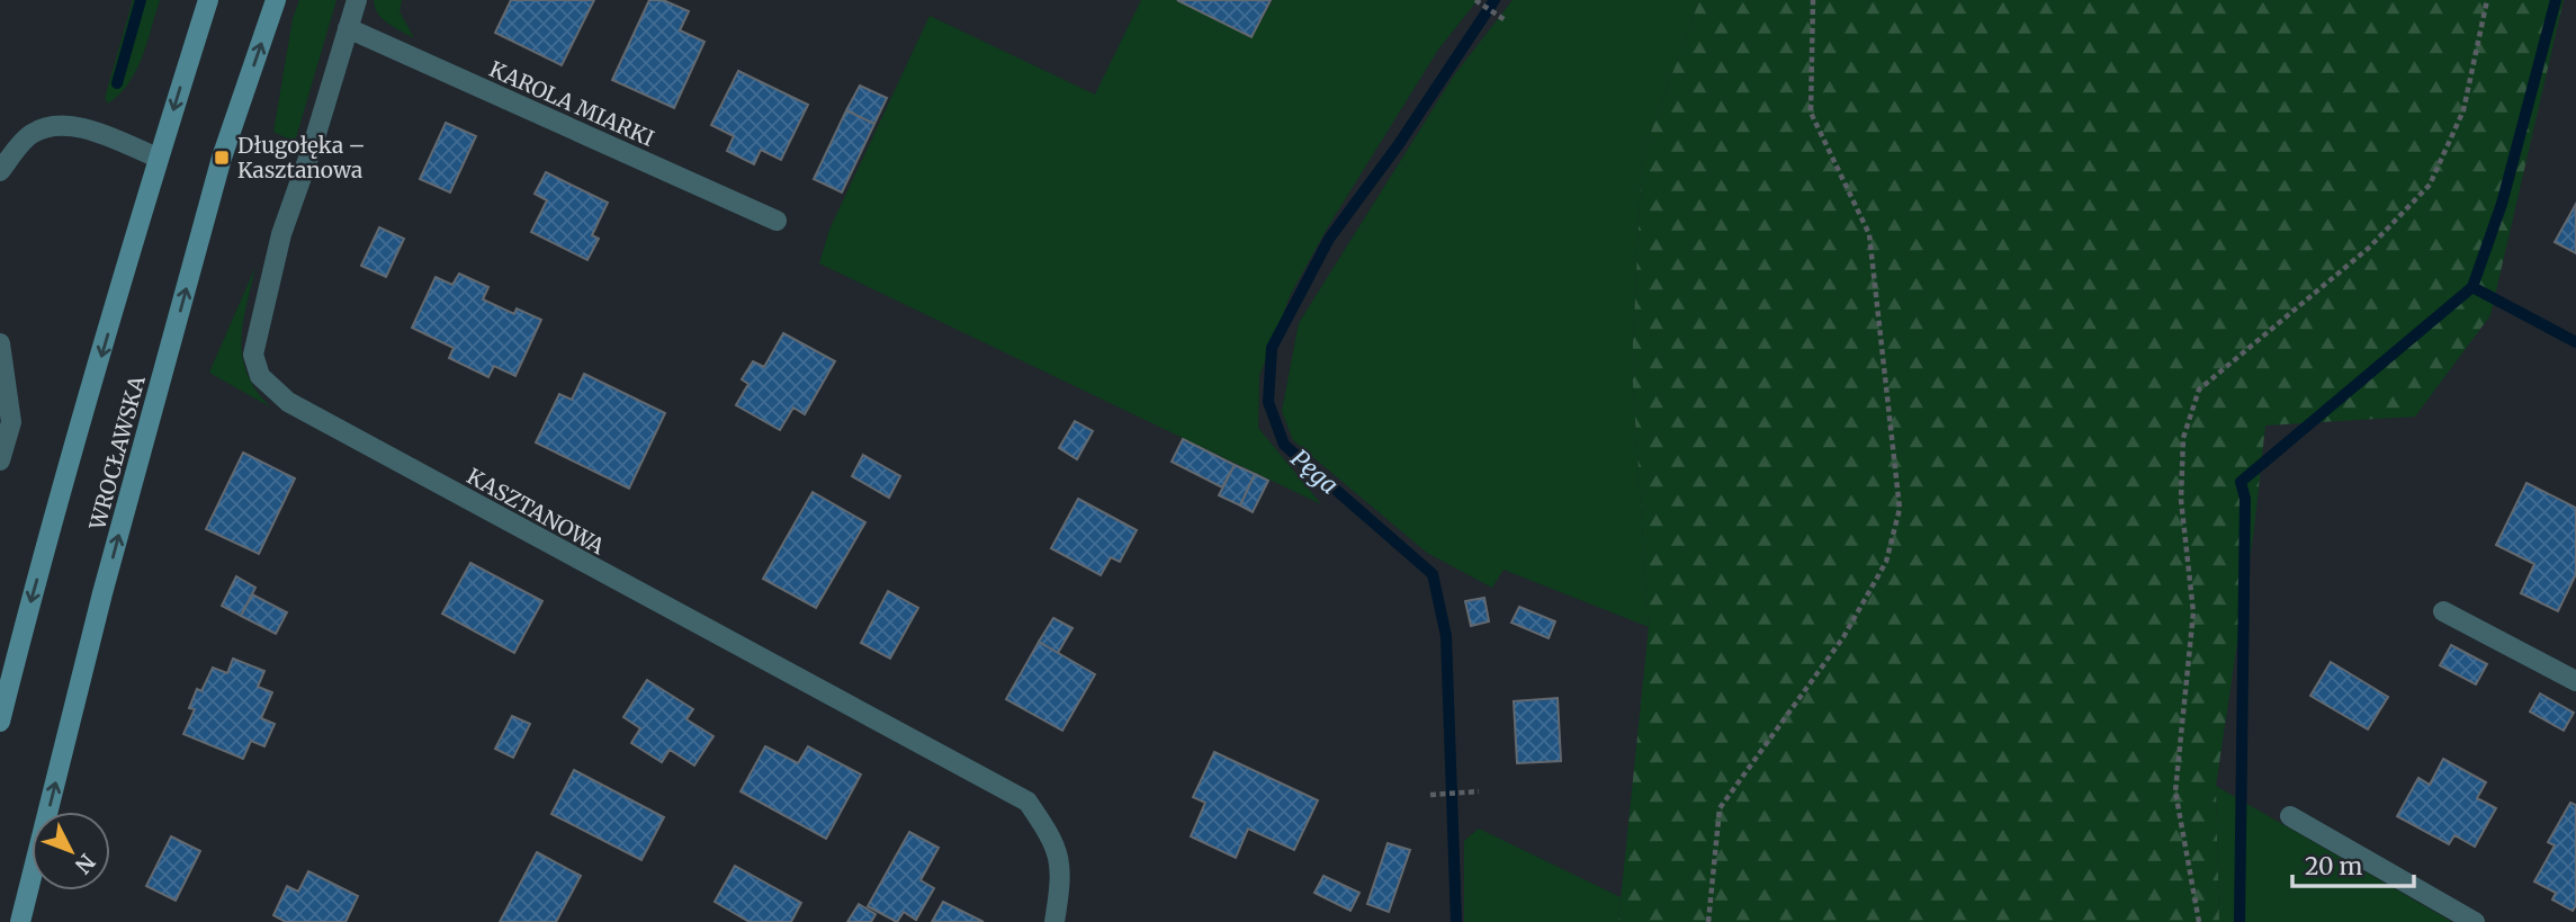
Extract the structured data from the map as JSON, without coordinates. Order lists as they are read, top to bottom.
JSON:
{
  "streets": {
    "main road": ["WROCŁAWSKA"],
    "street": ["KAROLA MIARKI", "KASZTANOWA"]
  },
  "crossings": [
    ["KAROLA MIARKI", "KASZTANOWA"]
  ],
  "water": ["Pęga"],
  "places": {
    "transit": ["Długołęka – Kasztanowa"]
  },
  "scale_bar": "20 m",
  "north": "bottom right"
}
